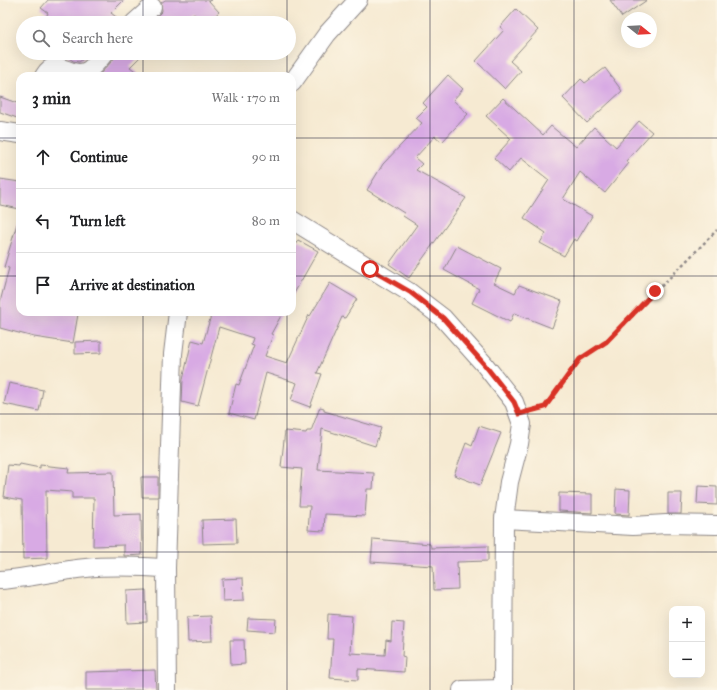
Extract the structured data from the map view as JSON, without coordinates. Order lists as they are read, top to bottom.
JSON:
{
  "north": "right",
  "page": {
    "search": "Search here",
    "heading": ["3 min", "Walk · 170 m"],
    "list": [
      ["Continue", "90 m"],
      ["Turn left", "80 m"],
      "Arrive at destination"
    ],
    "map_buttons": ["+", "−"]
  }
}
